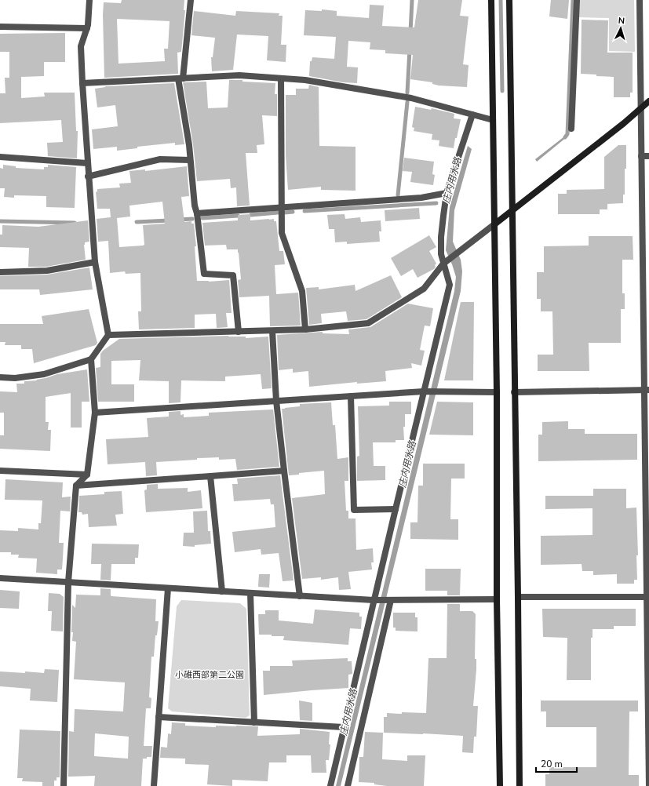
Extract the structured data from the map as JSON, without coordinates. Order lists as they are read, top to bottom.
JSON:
{
  "water": ["庄内用水路"],
  "parks": ["小碓西部第二公園"],
  "scale_bar": "20 m",
  "north": "top"
}
